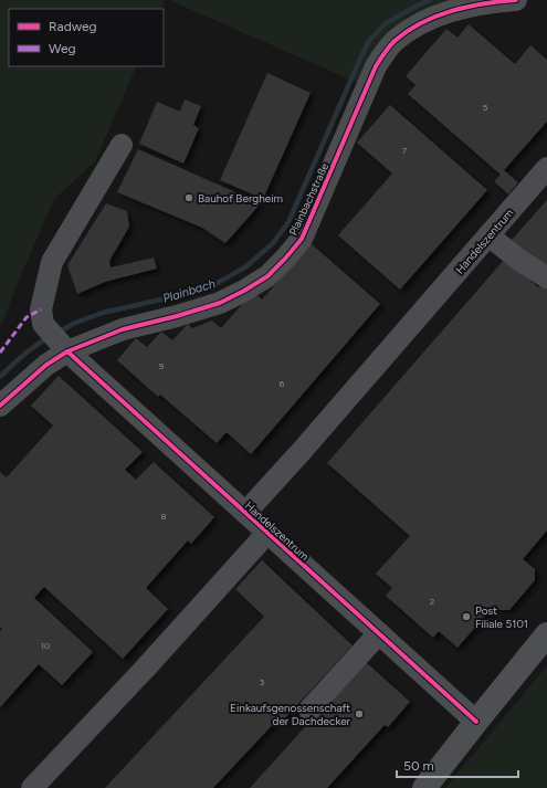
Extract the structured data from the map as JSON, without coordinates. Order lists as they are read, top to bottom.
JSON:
{
  "streets": {
    "street": ["Plainbachstraße", "Handelszentrum"]
  },
  "crossings": [
    ["Plainbachstraße", "Handelszentrum"]
  ],
  "water": ["Plainbach"],
  "places": ["Bauhof Bergheim", "Post Filiale 5101", "Einkaufsgenossenschaft der Dachdecker"],
  "house_numbers": [
    "5",
    "7",
    "9",
    "6",
    "8",
    "2",
    "10",
    "3"
  ],
  "legend": ["Radweg", "Weg"],
  "scale_bar": "50 m"
}
